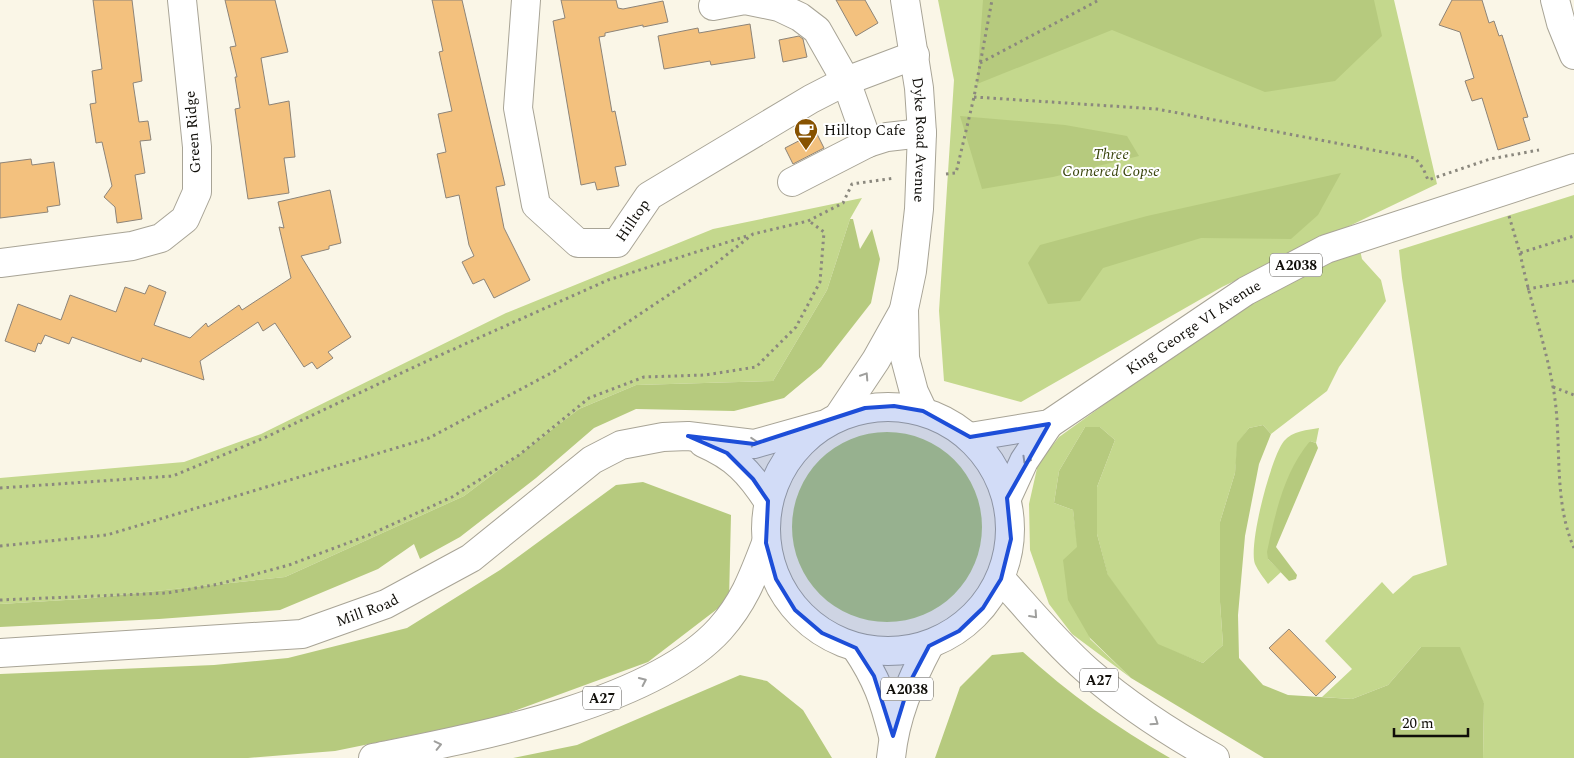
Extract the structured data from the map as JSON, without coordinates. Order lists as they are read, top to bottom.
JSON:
{
  "streets": {
    "main road": [
      "Green Ridge",
      "Dyke Road Avenue",
      "Hilltop",
      "A2038",
      "King George VI Avenue",
      "Mill Road",
      "A27"
    ]
  },
  "crossings": [
    ["Dyke Road Avenue", "Hilltop"],
    ["Dyke Road Avenue", "Mill Road"],
    ["King George VI Avenue", "Mill Road"]
  ],
  "parks": ["Three Cornered Copse"],
  "places": {
    "cafe": ["Hilltop Cafe"]
  },
  "scale_bar": "20 m"
}
